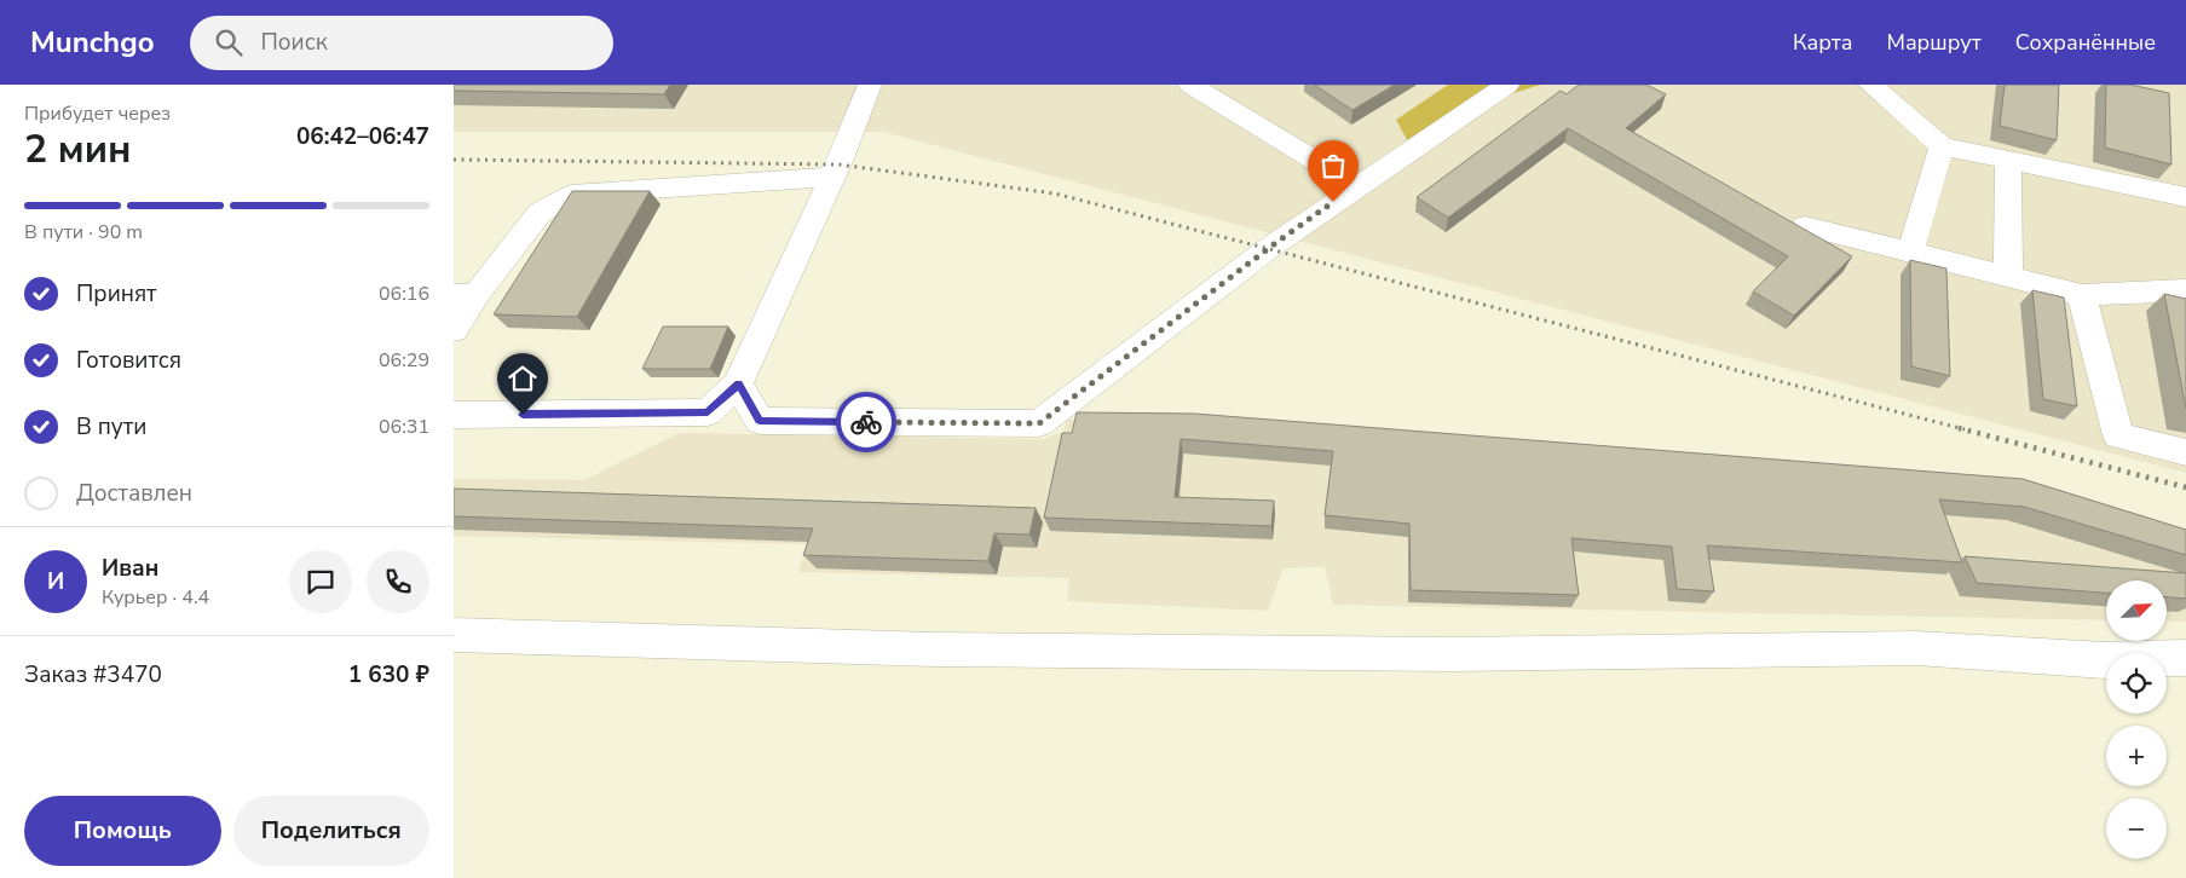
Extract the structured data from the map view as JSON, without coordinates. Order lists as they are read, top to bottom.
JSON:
{
  "north": "top right",
  "page": {
    "header": "Munchgo",
    "search": "Поиск",
    "nav": ["Карта", "Маршрут", "Сохранённые"],
    "heading": ["2 мин", "Прибудет через", "06:42–06:47"],
    "panel": [
      "Иван",
      "Курьер · 4.4",
      "Заказ #3470",
      "1 630 ₽"
    ],
    "bar": "В пути · 90 m",
    "list": [
      ["Принят", "06:16"],
      ["Готовится", "06:29"],
      ["В пути", "06:31"],
      "Доставлен"
    ],
    "round": "И",
    "map_buttons": ["+", "−"],
    "buttons": ["Помощь", "Поделиться"]
  }
}
